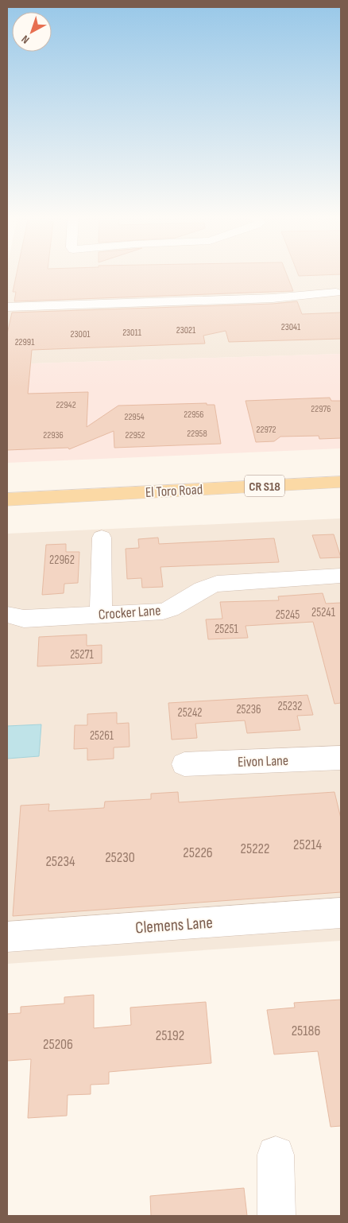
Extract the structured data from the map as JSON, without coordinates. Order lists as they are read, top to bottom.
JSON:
{
  "streets": {
    "main road": ["CR S18", "El Toro Road"],
    "street": ["Crocker Lane", "Eivon Lane", "Clemens Lane"]
  },
  "house_numbers": [
    "23041",
    "23021",
    "23011",
    "23001",
    "22991",
    "22942",
    "22976",
    "22956",
    "22954",
    "22972",
    "22958",
    "22936",
    "22952",
    "22962",
    "25241",
    "25245",
    "25251",
    "25271",
    "25232",
    "25236",
    "25242",
    "25261",
    "25214",
    "25222",
    "25226",
    "25230",
    "25234",
    "25186",
    "25192",
    "25206"
  ],
  "north": "bottom left"
}
